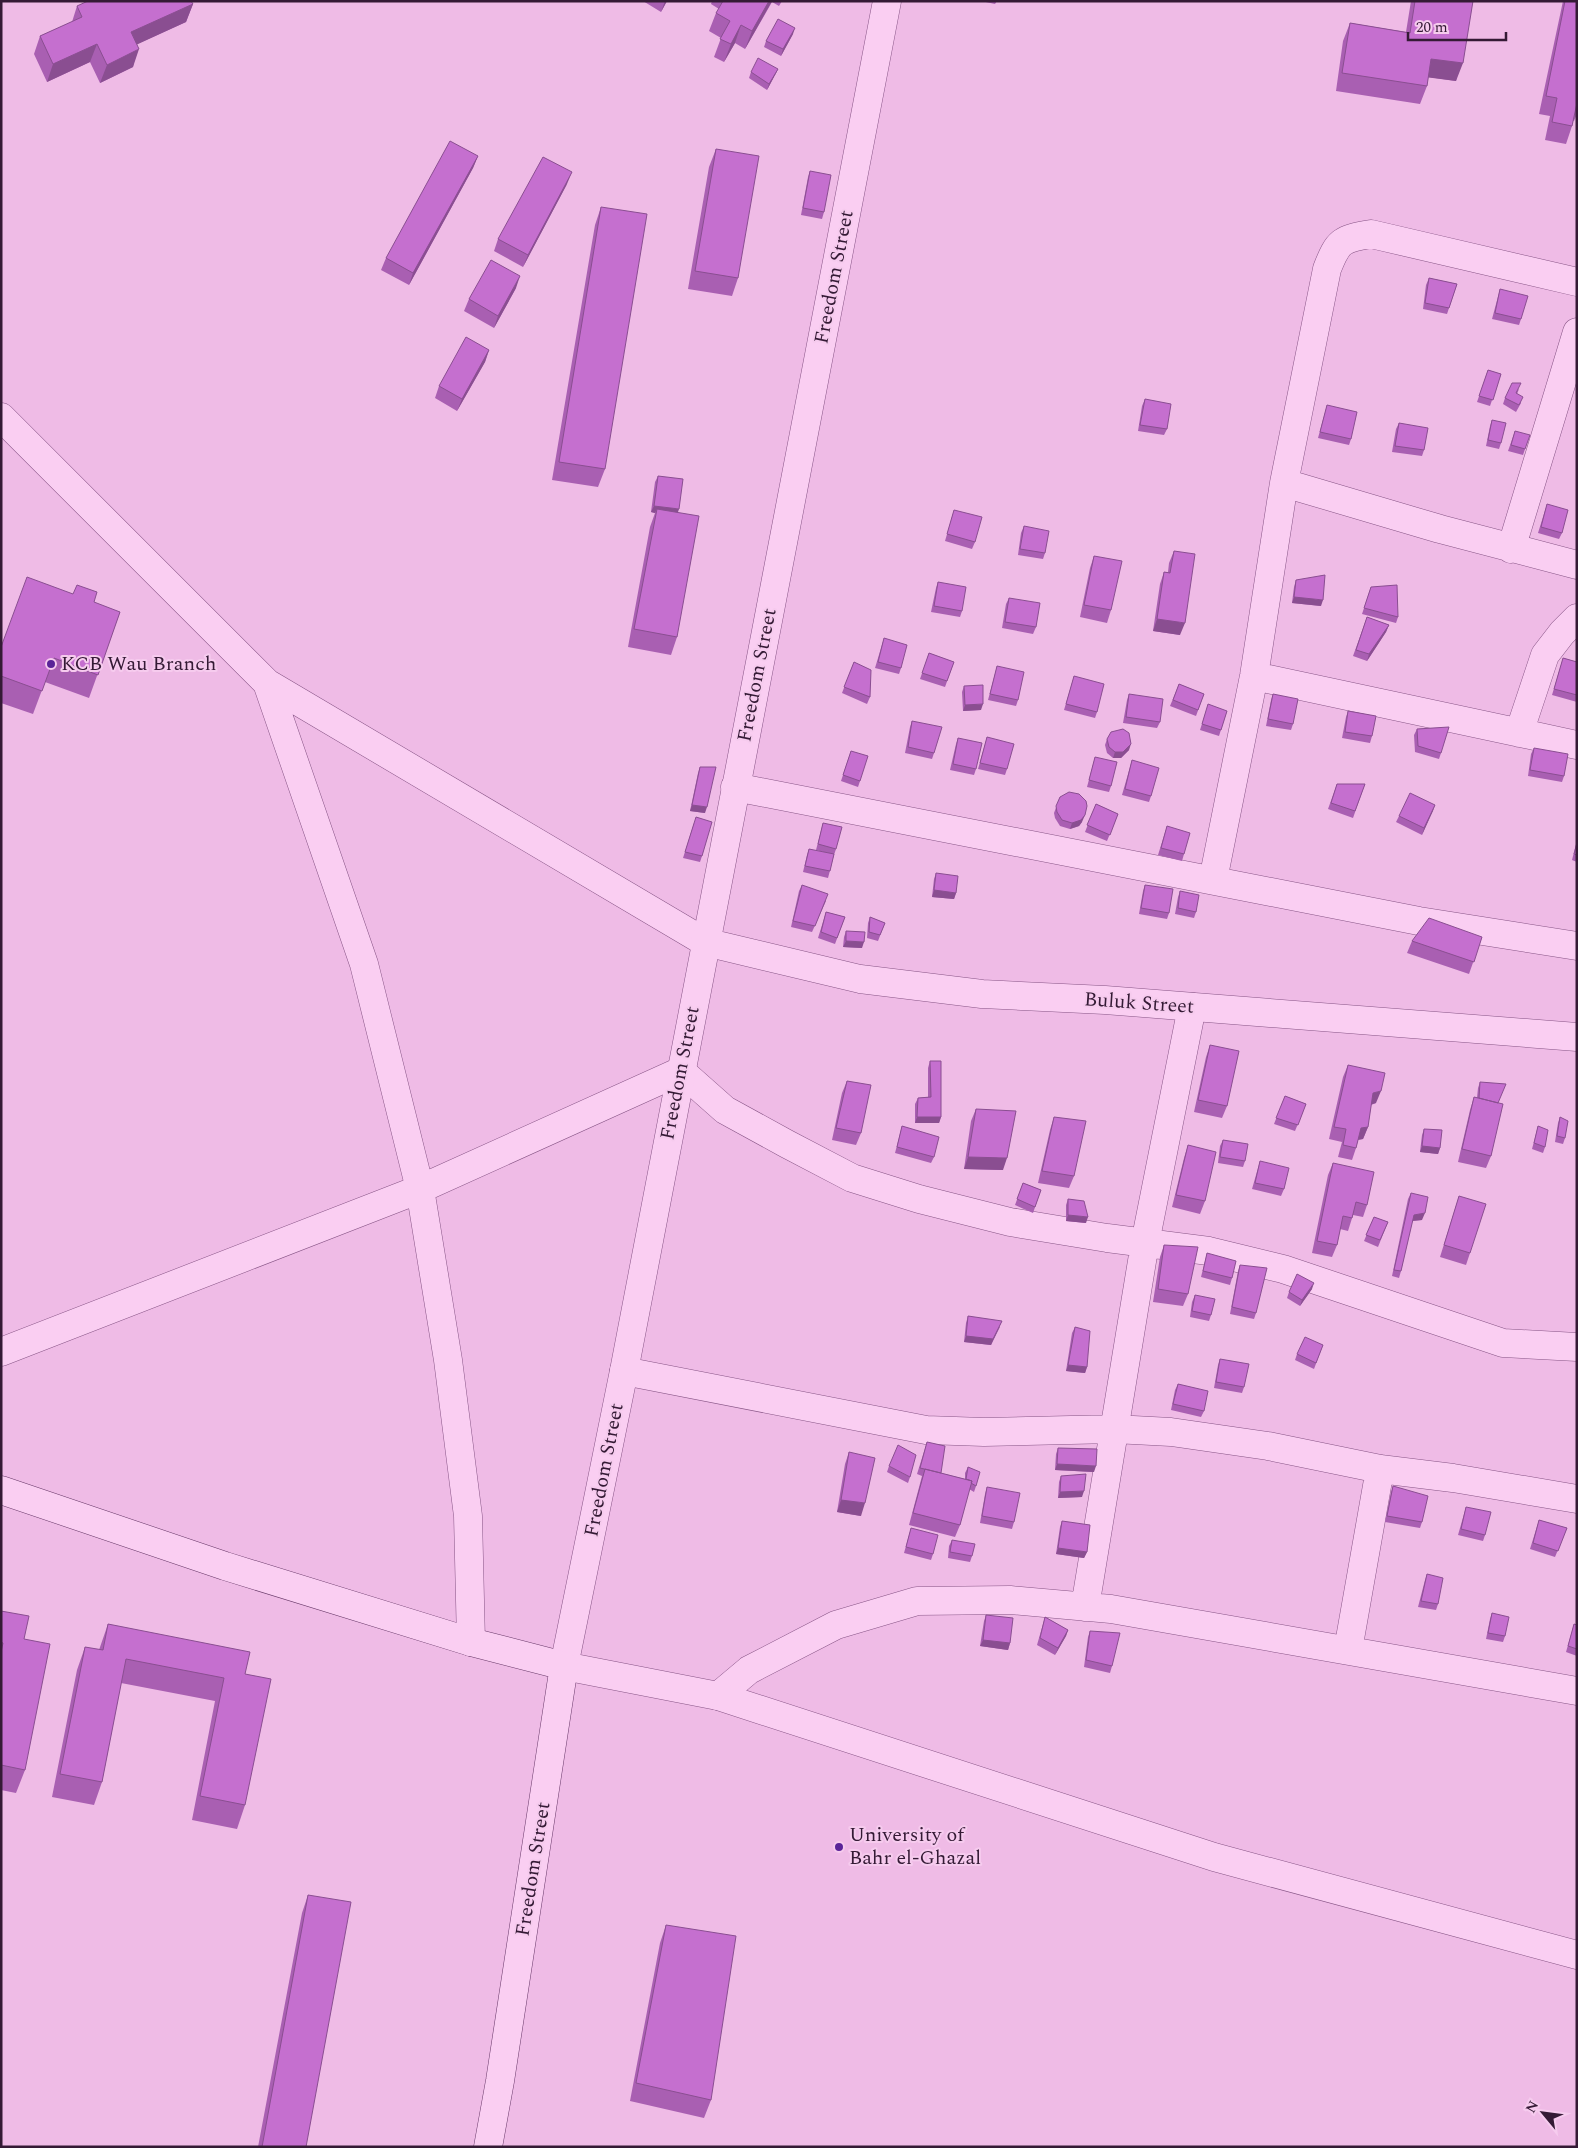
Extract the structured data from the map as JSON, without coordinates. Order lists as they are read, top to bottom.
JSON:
{
  "streets": {
    "street": ["Freedom Street", "Buluk Street"]
  },
  "crossings": [
    ["Freedom Street", "Buluk Street"]
  ],
  "places": ["KCB Wau Branch", "University of Bahr el-Ghazal"],
  "scale_bar": "20 m",
  "north": "top left"
}
